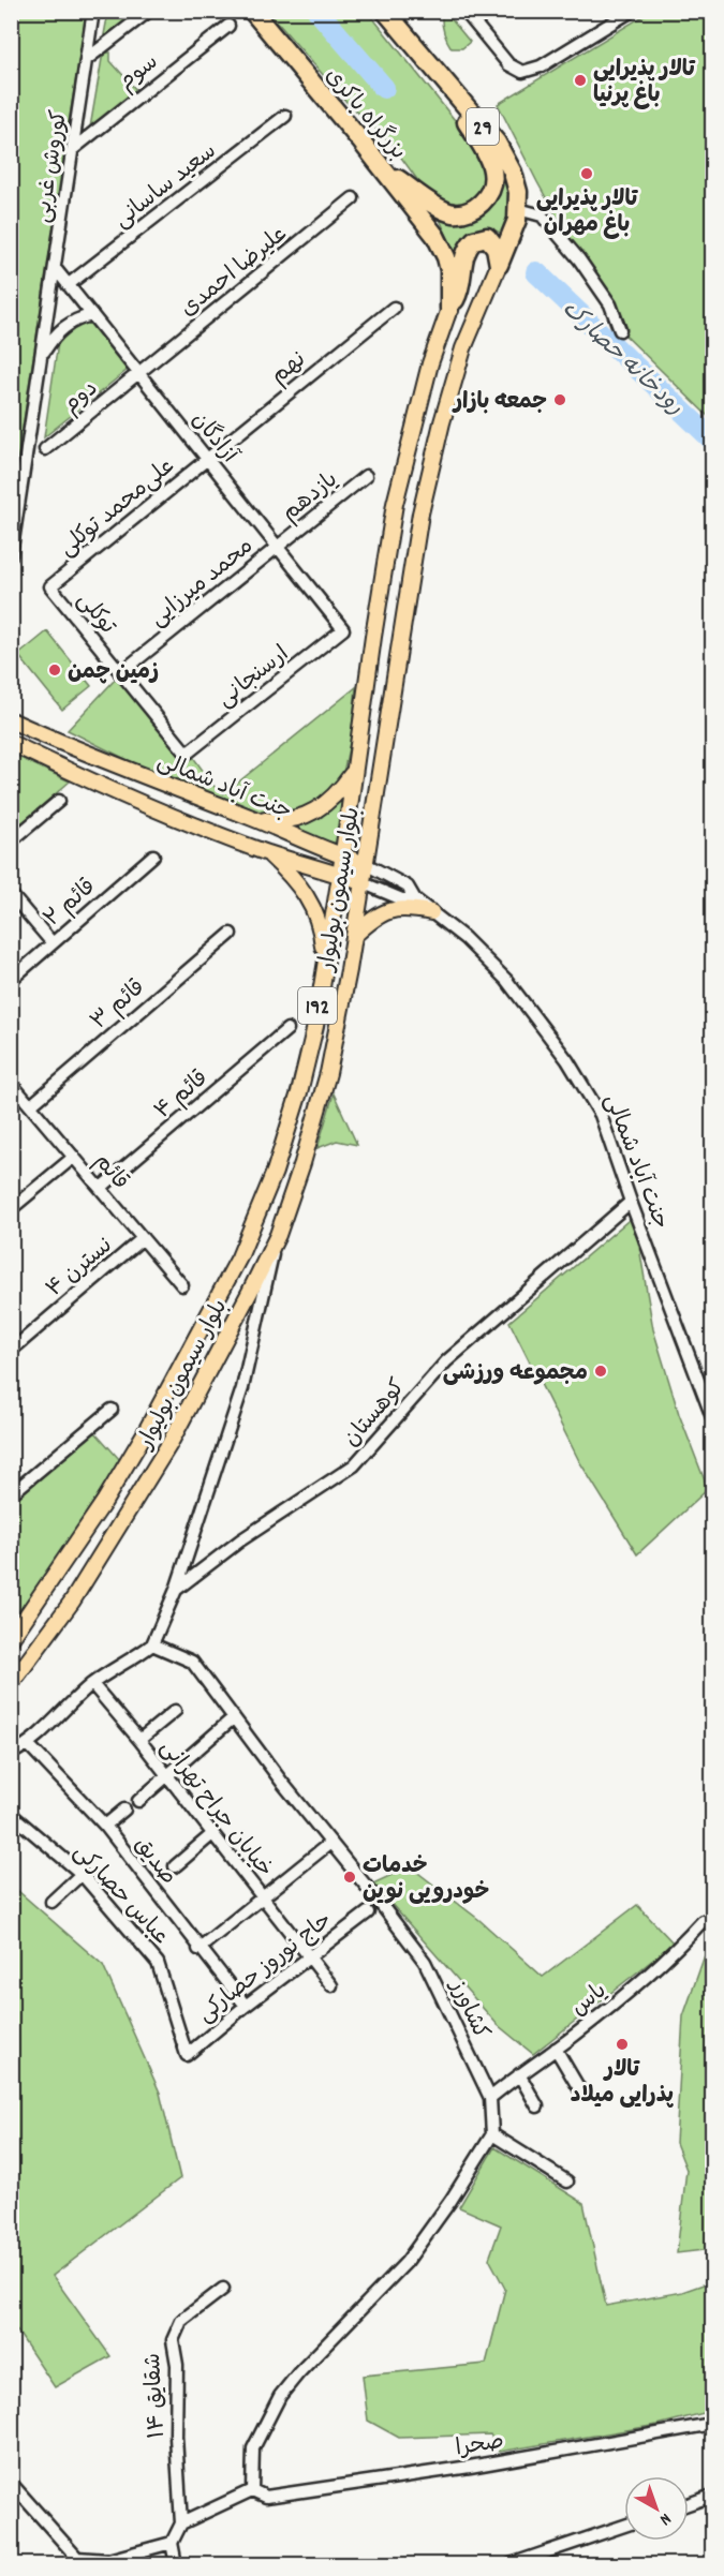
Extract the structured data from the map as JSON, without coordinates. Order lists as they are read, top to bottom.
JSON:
{
  "streets": {
    "highway": ["بزرگراه باکری", "29"],
    "main road": ["جنت آباد شمالی", "بلوار سیمون بولیوار", "192"],
    "street": [
      "سوم",
      "کوروش غربی",
      "سعید ساسانی",
      "علیرضا احمدی",
      "نهم",
      "دوم",
      "آزادگان",
      "یازدهم",
      "علی‌محمد توکلی",
      "محمد میرزایی",
      "توکلی",
      "ارسنجانی",
      "قائم ۲",
      "قائم ۳",
      "قائم ۴",
      "قائم",
      "نسترن ۴",
      "کوهستان",
      "خیابان جراح تهرانی",
      "صدیق",
      "عباس حصارکی",
      "حاج نوروز حصارکی",
      "یاس",
      "کشاورز",
      "شقایق ۱۴",
      "صحرا"
    ]
  },
  "crossings": [
    ["سوم", "کوروش غربی"],
    ["بزرگراه باکری", "بلوار سیمون بولیوار"],
    ["29", "بلوار سیمون بولیوار"],
    ["کوروش غربی", "آزادگان"],
    ["سعید ساسانی", "آزادگان"],
    ["علیرضا احمدی", "دوم"],
    ["علیرضا احمدی", "آزادگان"],
    ["نهم", "آزادگان"],
    ["نهم", "علی‌محمد توکلی"],
    ["دوم", "آزادگان"],
    ["آزادگان", "یازدهم"],
    ["آزادگان", "علی‌محمد توکلی"],
    ["آزادگان", "محمد میرزایی"],
    ["آزادگان", "ارسنجانی"],
    ["یازدهم", "محمد میرزایی"],
    ["علی‌محمد توکلی", "توکلی"],
    ["محمد میرزایی", "توکلی"],
    ["توکلی", "ارسنجانی"],
    ["جنت آباد شمالی", "بلوار سیمون بولیوار"],
    ["جنت آباد شمالی", "کوهستان"],
    ["قائم ۳", "قائم"],
    ["قائم ۴", "قائم"],
    ["قائم", "نسترن ۴"],
    ["کوهستان", "کشاورز"],
    ["خیابان جراح تهرانی", "حاج نوروز حصارکی"],
    ["صدیق", "حاج نوروز حصارکی"],
    ["عباس حصارکی", "حاج نوروز حصارکی"],
    ["یاس", "کشاورز"]
  ],
  "water": ["رودخانه حصارک"],
  "places": [
    "تالار پذیرایی باغ پرنیا",
    "تالار پذیرایی باغ مهران",
    "جمعه بازار",
    "زمین چمن",
    "مجموعه ورزشی",
    "خدمات خودرویی نوین",
    "تالار پذرایی میلاد"
  ],
  "north": "bottom right"
}
